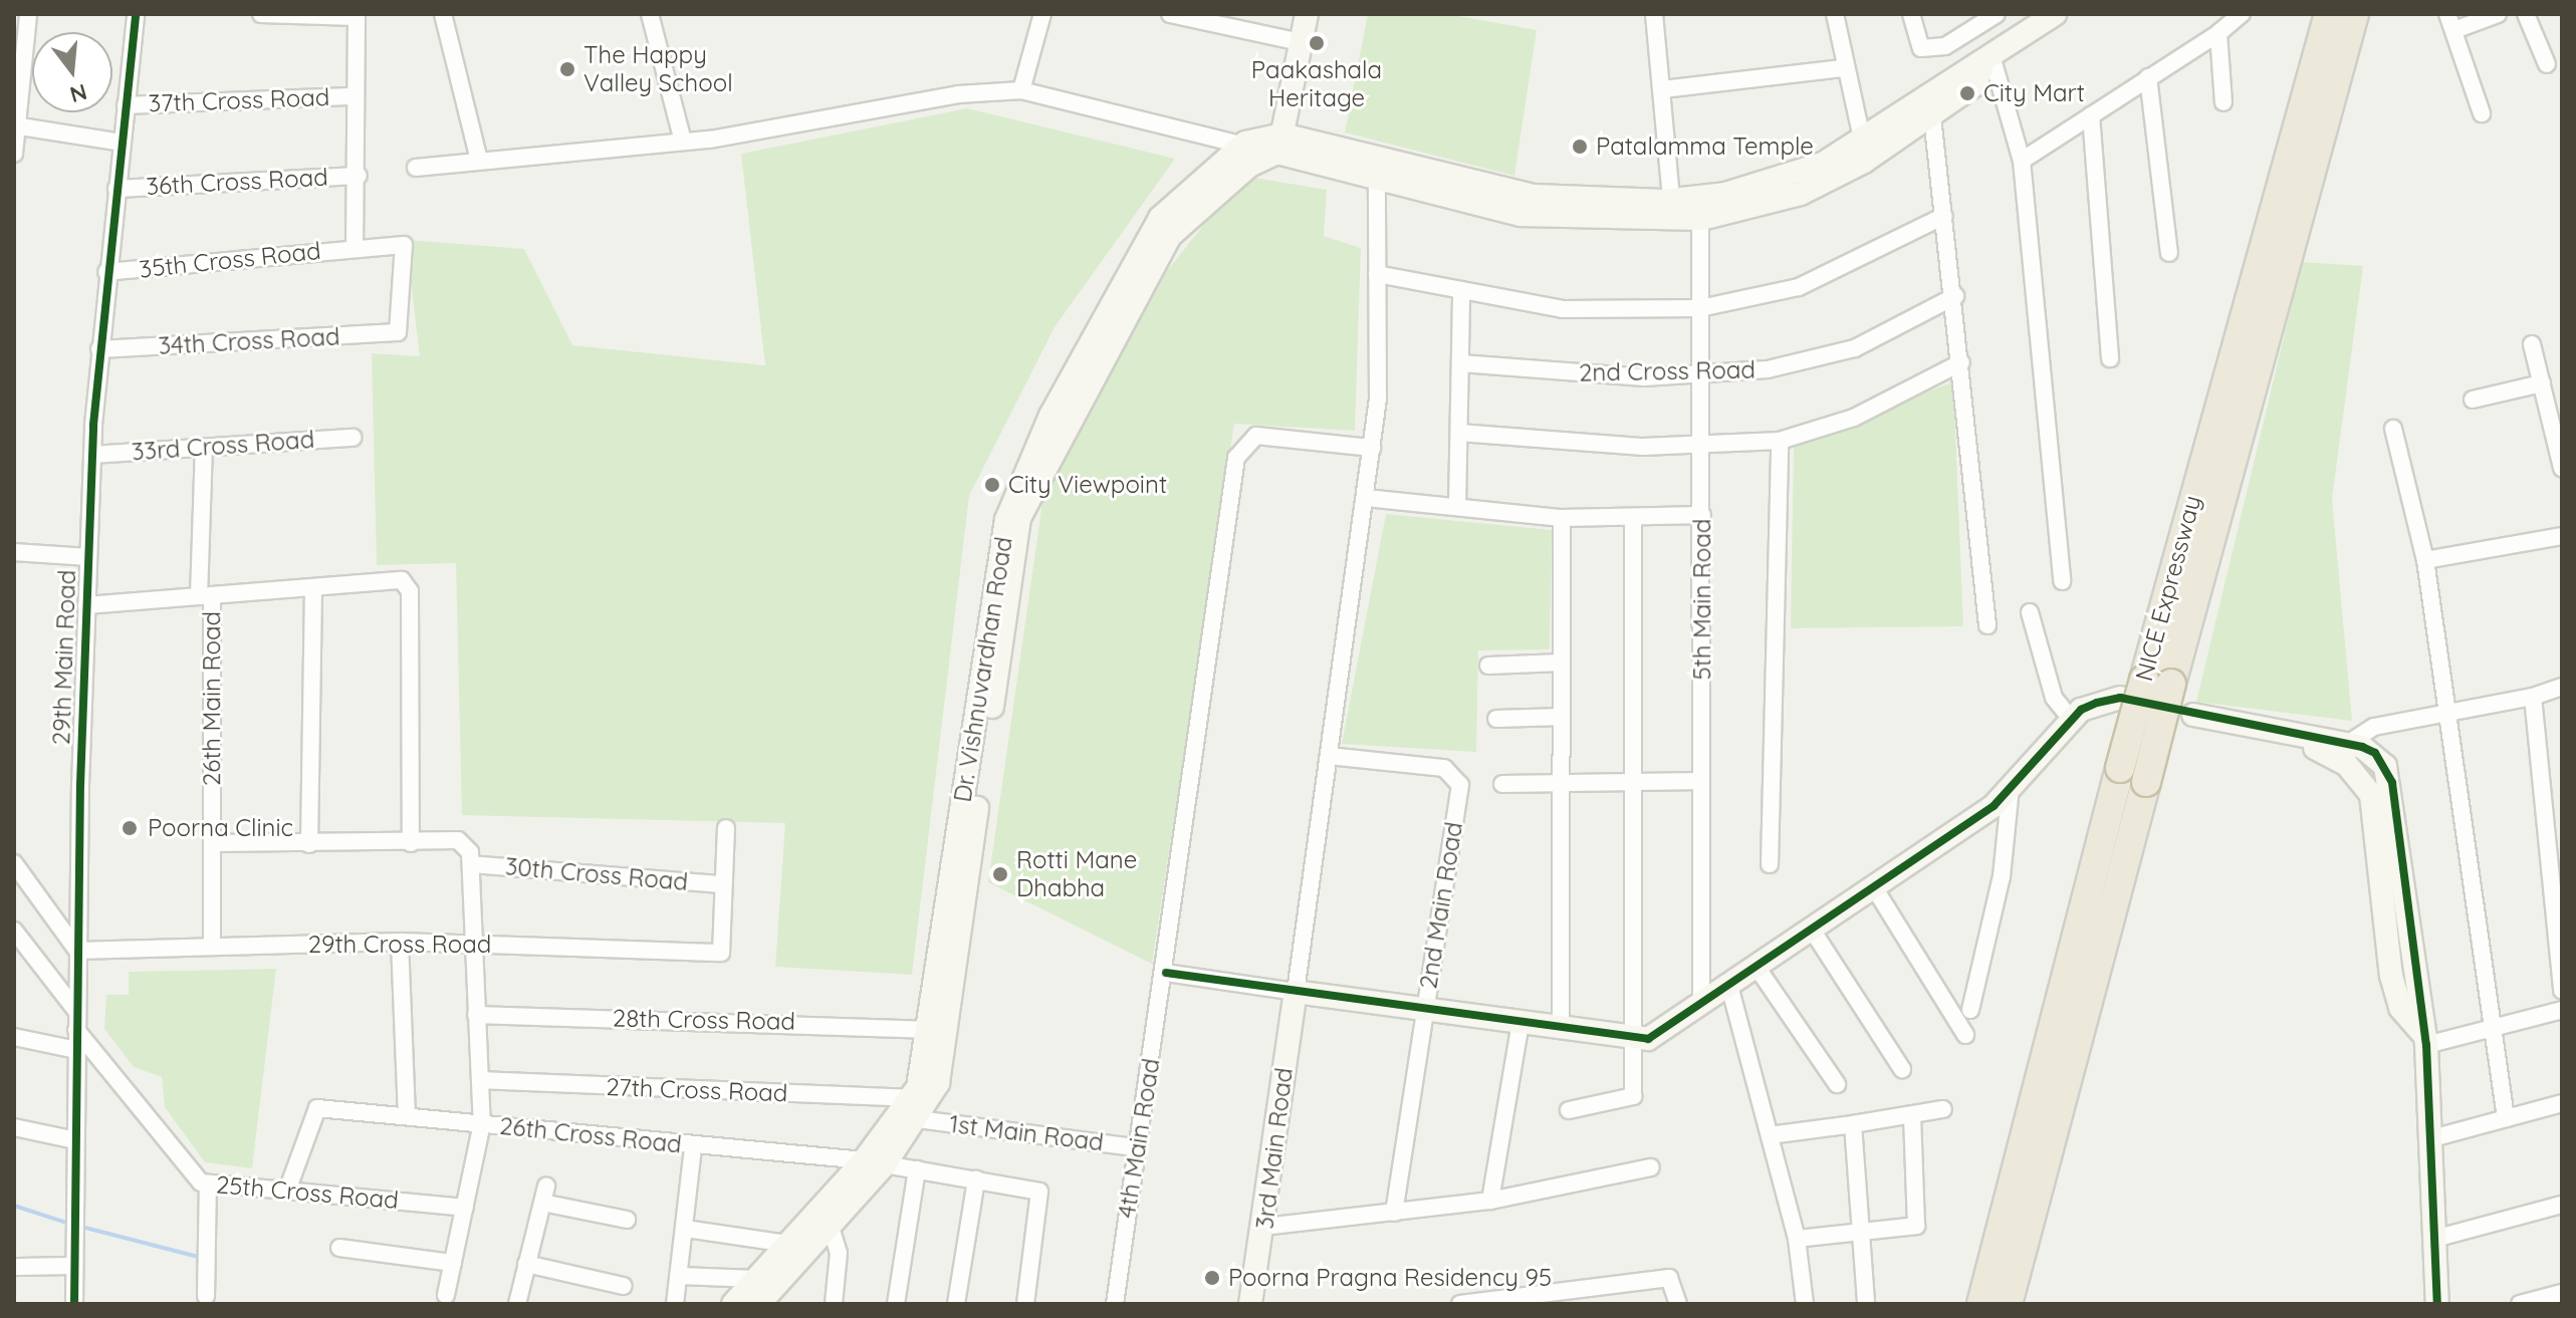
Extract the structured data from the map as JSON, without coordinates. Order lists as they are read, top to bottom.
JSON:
{
  "streets": {
    "highway": ["NICE Expressway"],
    "main road": ["Dr. Vishnuvardhan Road", "3rd Main Road"],
    "street": [
      "37th Cross Road",
      "36th Cross Road",
      "35th Cross Road",
      "34th Cross Road",
      "2nd Cross Road",
      "33rd Cross Road",
      "5th Main Road",
      "29th Main Road",
      "26th Main Road",
      "30th Cross Road",
      "2nd Main Road",
      "29th Cross Road",
      "28th Cross Road",
      "27th Cross Road",
      "1st Main Road",
      "26th Cross Road",
      "4th Main Road",
      "25th Cross Road"
    ]
  },
  "crossings": [
    ["37th Cross Road", "29th Main Road"],
    ["36th Cross Road", "29th Main Road"],
    ["35th Cross Road", "34th Cross Road"],
    ["35th Cross Road", "29th Main Road"],
    ["34th Cross Road", "29th Main Road"],
    ["2nd Cross Road", "5th Main Road"],
    ["33rd Cross Road", "29th Main Road"],
    ["33rd Cross Road", "26th Main Road"],
    ["29th Main Road", "29th Cross Road"],
    ["29th Main Road", "25th Cross Road"],
    ["Dr. Vishnuvardhan Road", "28th Cross Road"],
    ["Dr. Vishnuvardhan Road", "27th Cross Road"],
    ["Dr. Vishnuvardhan Road", "1st Main Road"],
    ["Dr. Vishnuvardhan Road", "26th Cross Road"],
    ["26th Main Road", "29th Cross Road"],
    ["30th Cross Road", "29th Cross Road"],
    ["27th Cross Road", "1st Main Road"],
    ["1st Main Road", "4th Main Road"],
    ["26th Cross Road", "25th Cross Road"]
  ],
  "places": [
    "Paakashala Heritage",
    "The Happy Valley School",
    "City Mart",
    "Patalamma Temple",
    "City Viewpoint",
    "Poorna Clinic",
    "Rotti Mane Dhabha",
    "Poorna Pragna Residency 95"
  ],
  "north": "bottom"
}
